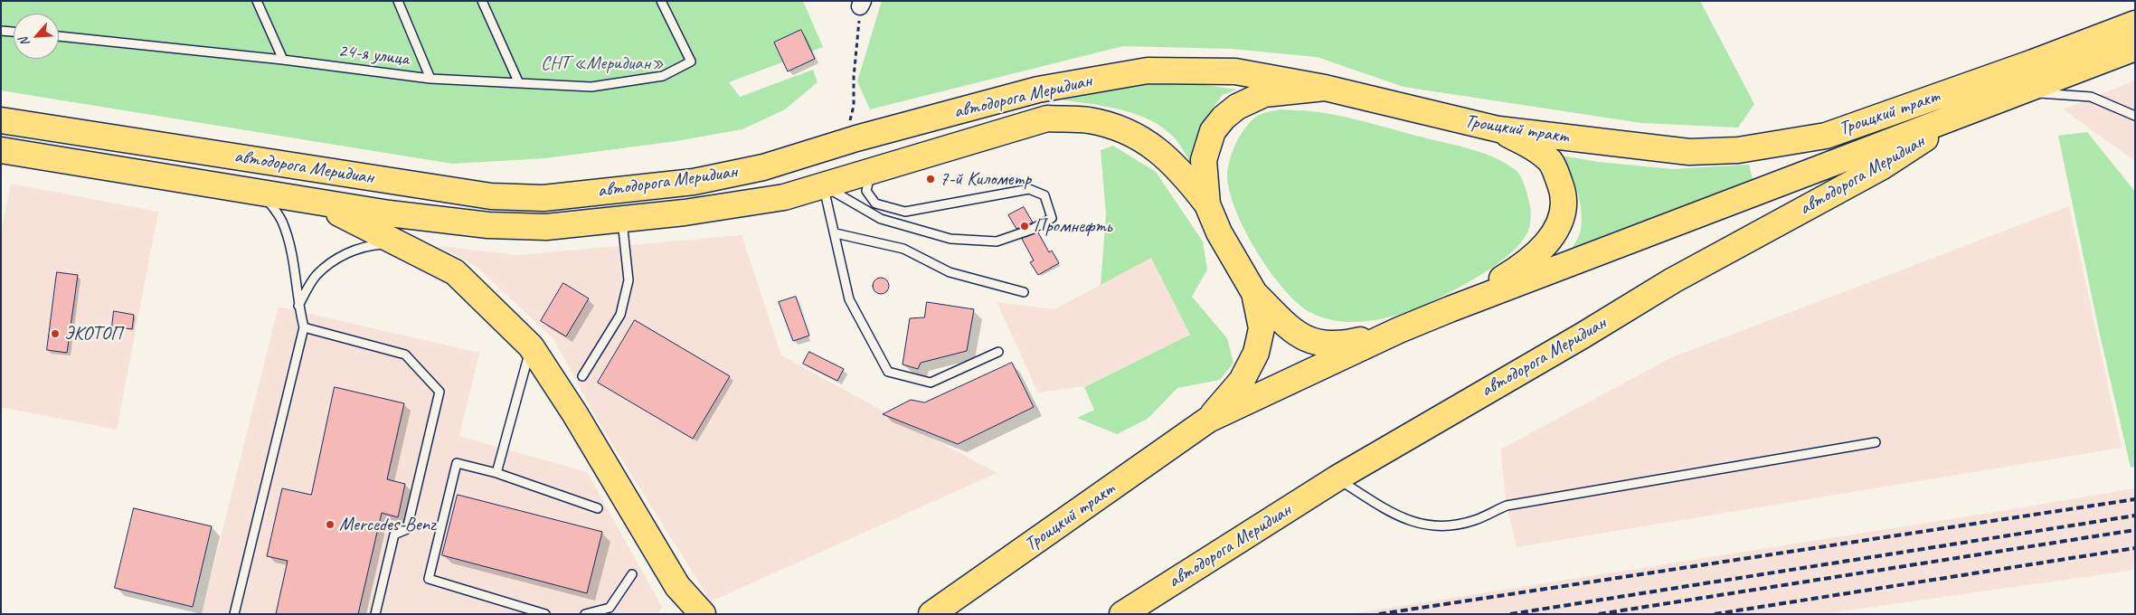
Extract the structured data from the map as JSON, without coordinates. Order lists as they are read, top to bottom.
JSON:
{
  "streets": {
    "main road": ["автодорога Меридиан", "Троицкий тракт"],
    "lane": ["24-я улица"]
  },
  "crossings": [
    ["автодорога Меридиан", "Троицкий тракт"]
  ],
  "parks": ["СНТ «Меридиан»"],
  "places": [
    "7-й Километр",
    "Промнефть",
    "ЭКОТОП",
    "Mercedes-Benz"
  ],
  "north": "bottom left"
}
